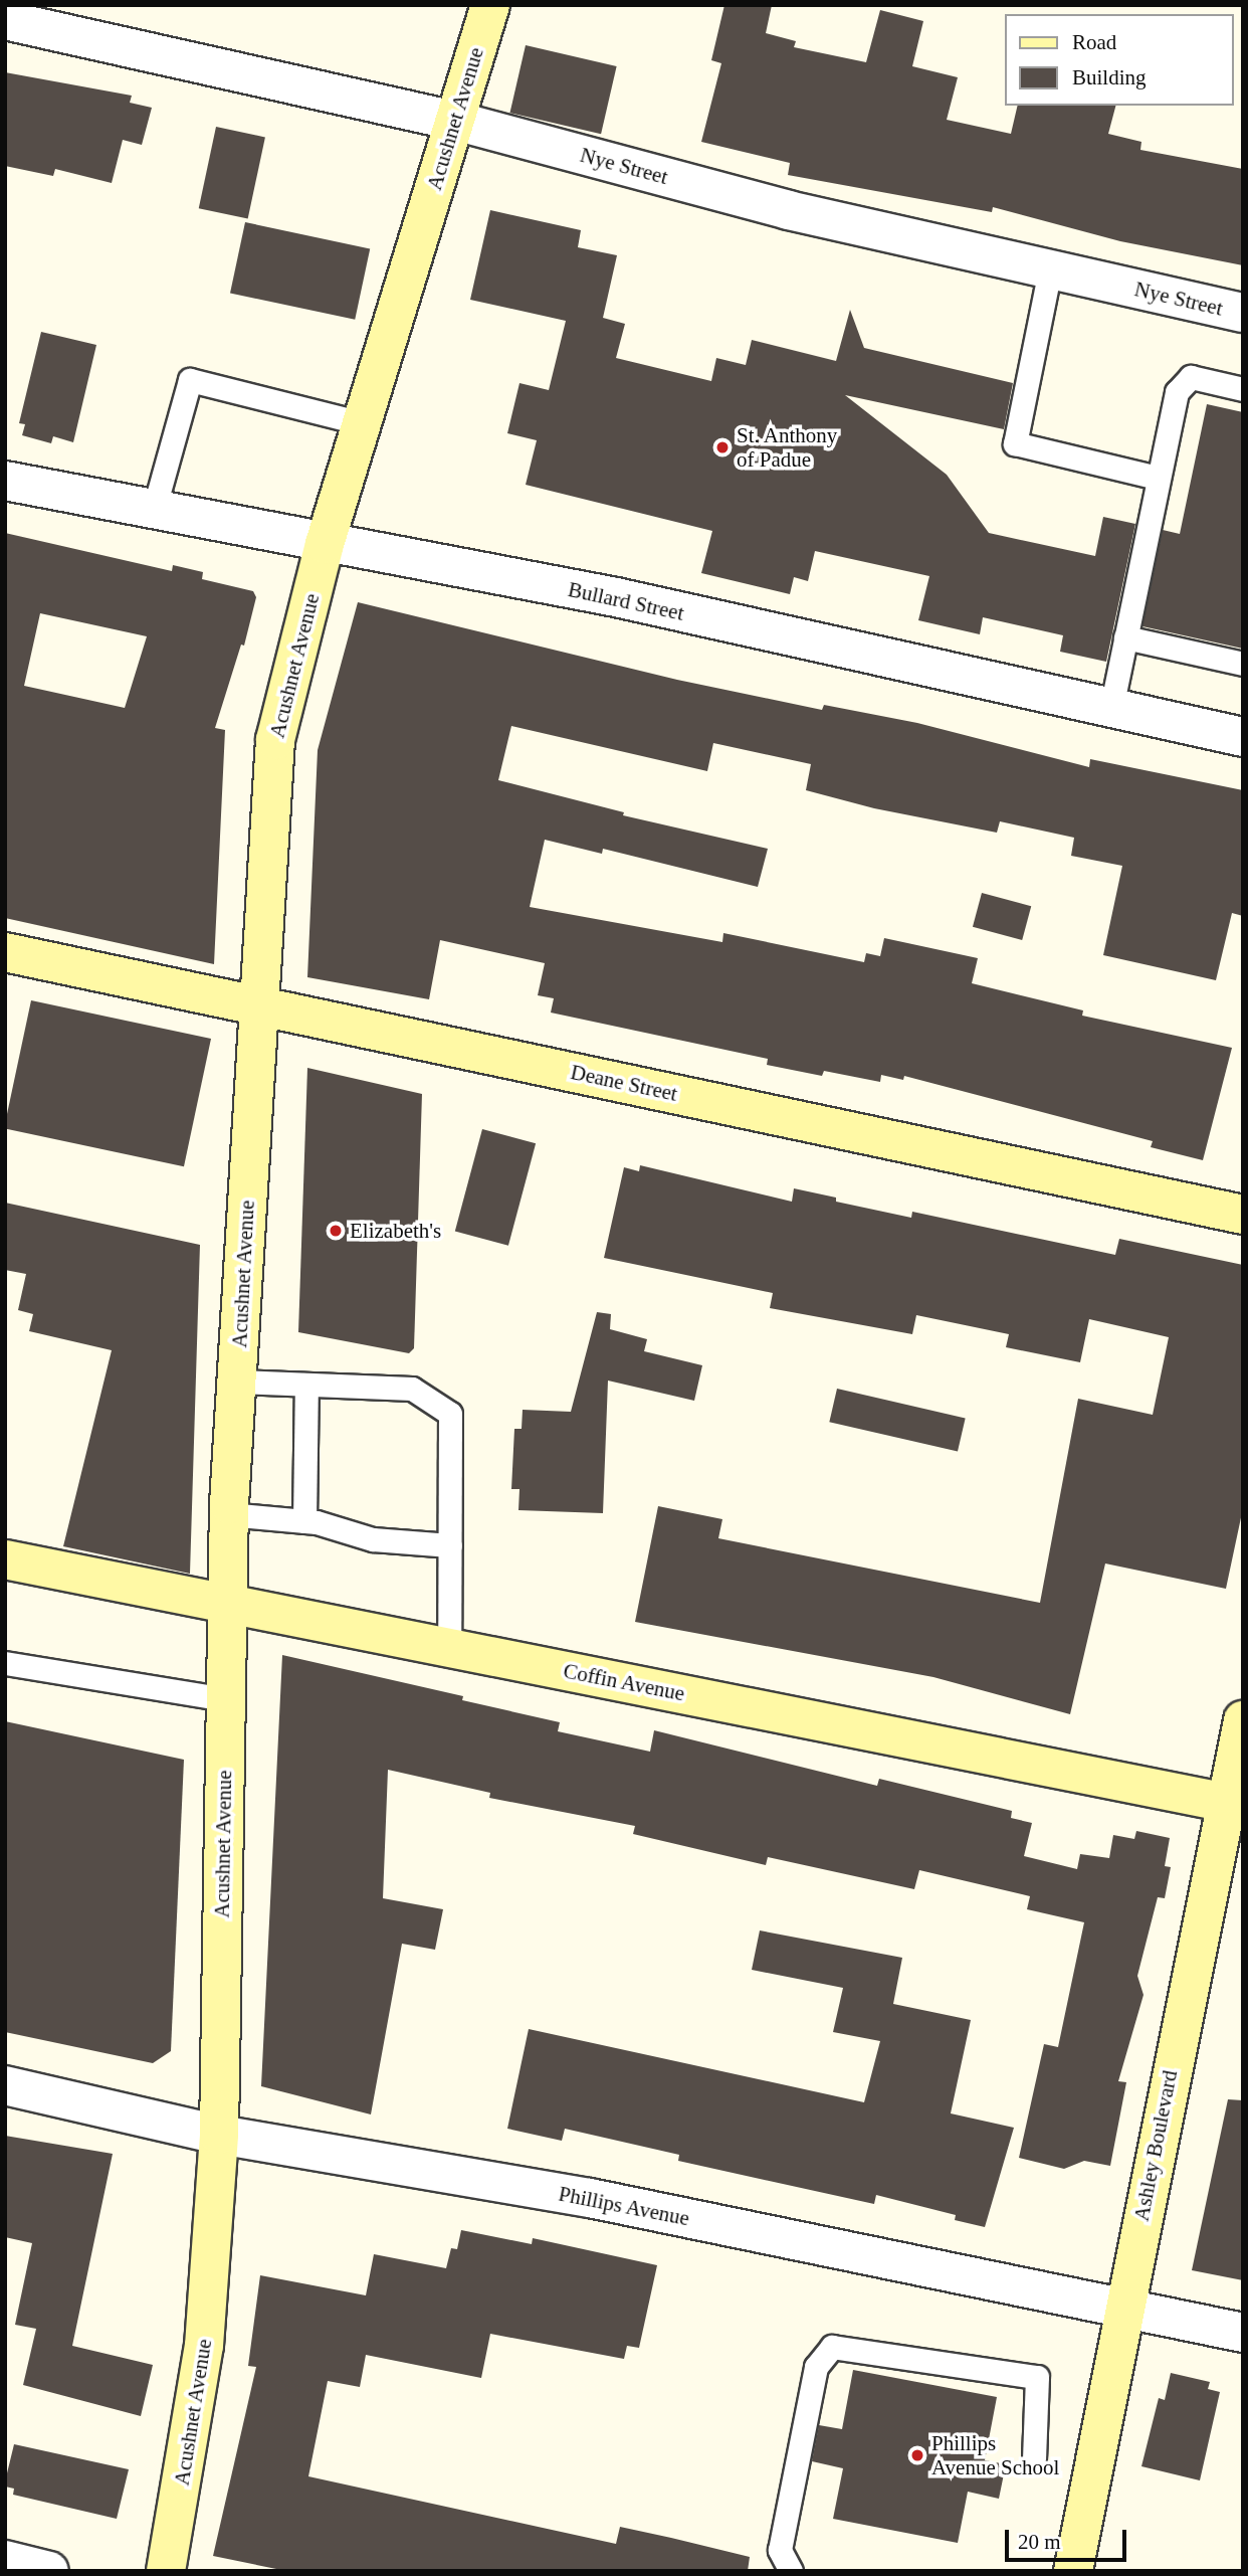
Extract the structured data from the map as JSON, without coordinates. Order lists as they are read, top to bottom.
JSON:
{
  "streets": {
    "main road": [
      "Acushnet Avenue",
      "Deane Street",
      "Coffin Avenue",
      "Ashley Boulevard"
    ],
    "street": ["Nye Street", "Bullard Street", "Phillips Avenue"]
  },
  "crossings": [
    ["Acushnet Avenue", "Nye Street"],
    ["Acushnet Avenue", "Bullard Street"],
    ["Acushnet Avenue", "Deane Street"],
    ["Acushnet Avenue", "Coffin Avenue"],
    ["Acushnet Avenue", "Phillips Avenue"],
    ["Coffin Avenue", "Ashley Boulevard"],
    ["Ashley Boulevard", "Phillips Avenue"]
  ],
  "places": ["St. Anthony of Padue", "Elizabeth's", "Phillips Avenue School"],
  "legend": ["Road", "Building"],
  "scale_bar": "20 m"
}
